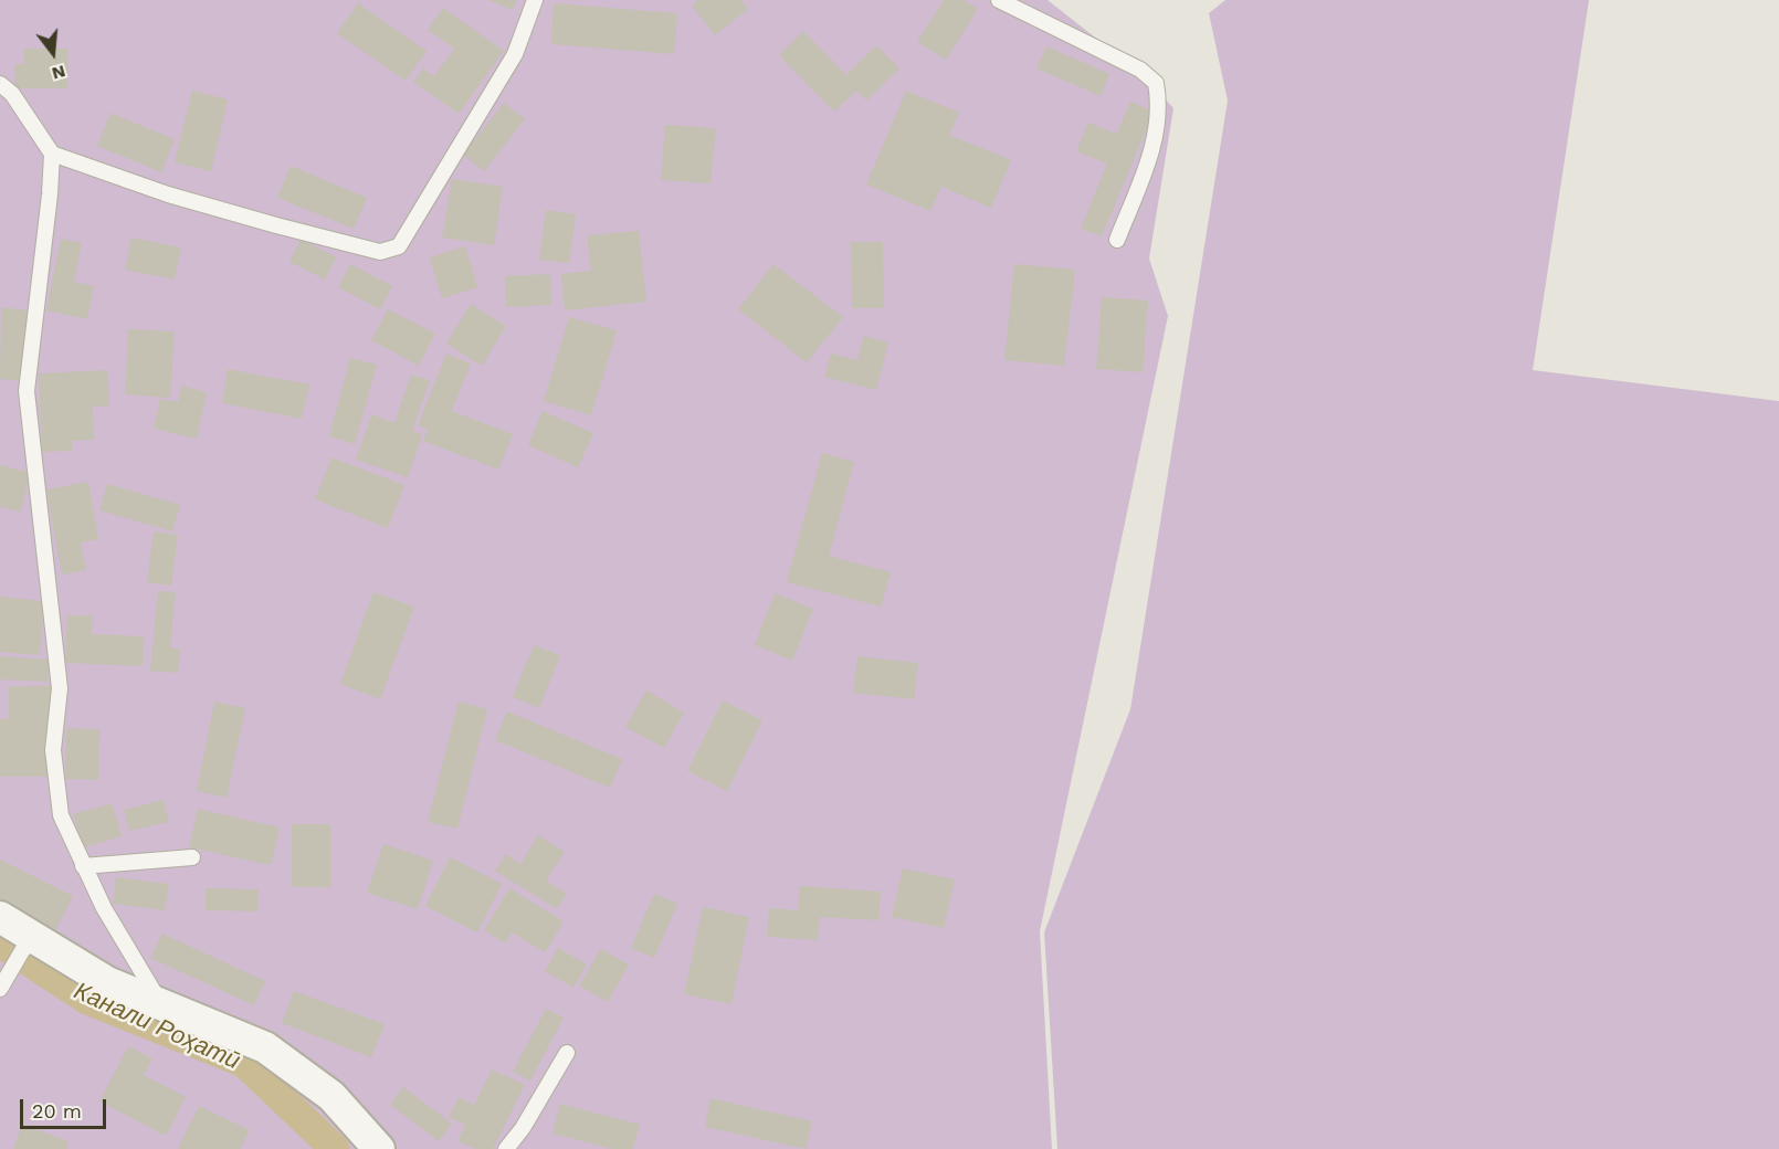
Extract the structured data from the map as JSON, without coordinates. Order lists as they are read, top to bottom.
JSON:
{
  "water": ["Канали Роҳатӣ"],
  "scale_bar": "20 m",
  "north": "bottom"
}
